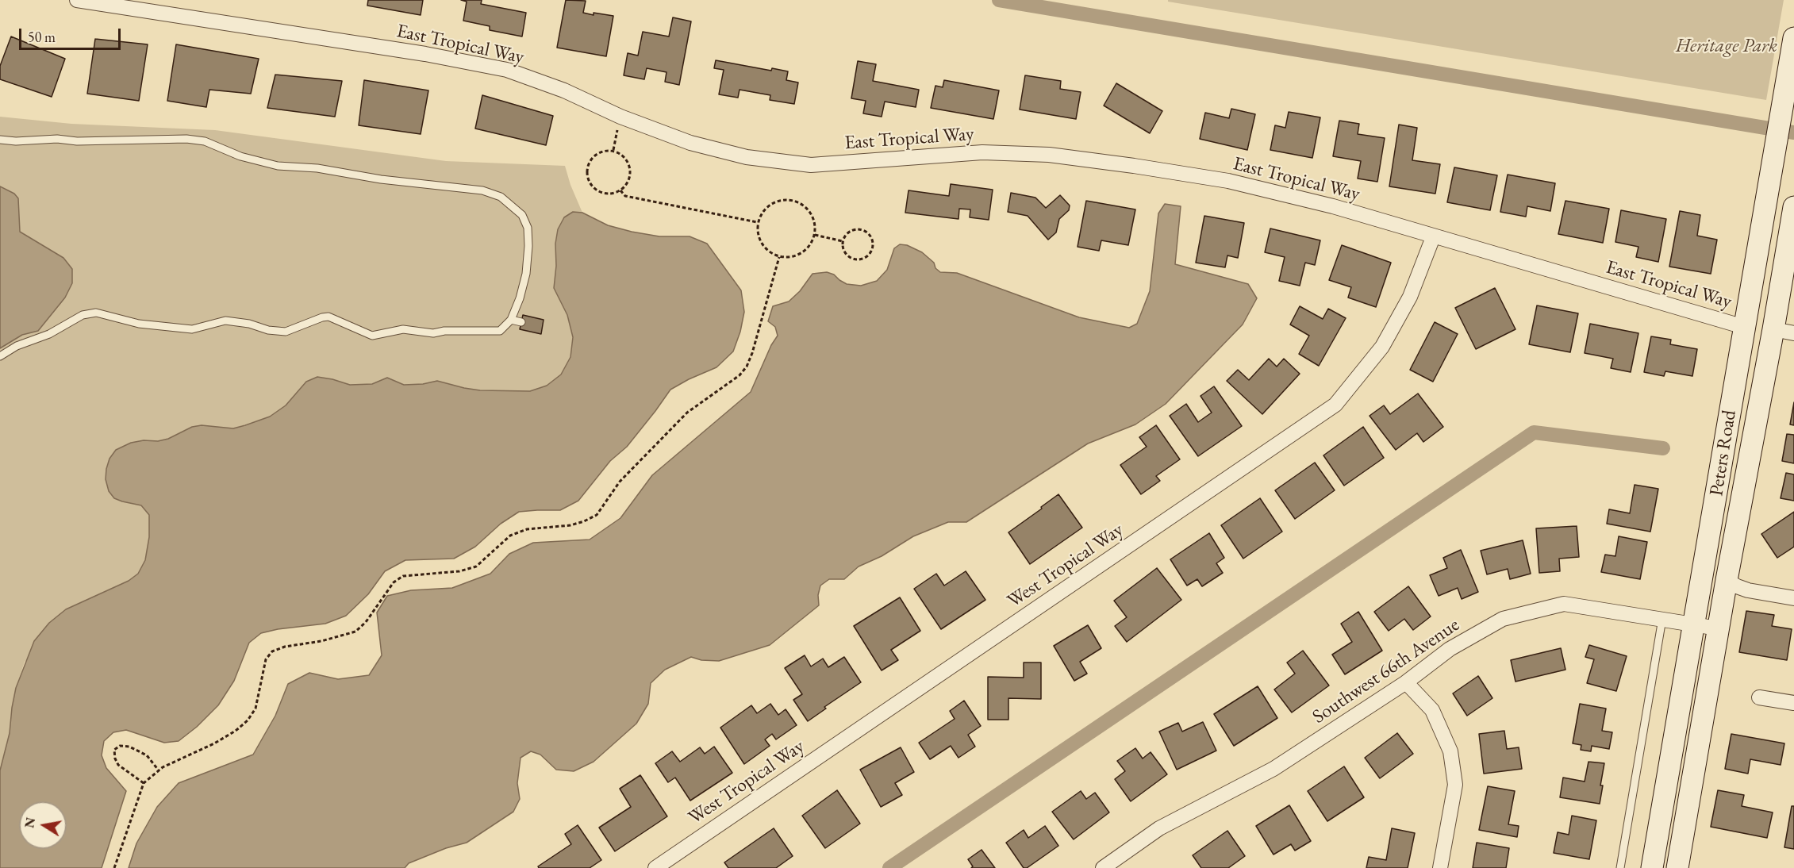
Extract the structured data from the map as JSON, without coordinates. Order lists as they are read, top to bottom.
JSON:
{
  "streets": {
    "main road": ["Peters Road"],
    "street": ["East Tropical Way", "West Tropical Way", "Southwest 66th Avenue"]
  },
  "crossings": [
    ["East Tropical Way", "Peters Road"],
    ["East Tropical Way", "West Tropical Way"],
    ["Peters Road", "Southwest 66th Avenue"]
  ],
  "parks": ["Heritage Park"],
  "scale_bar": "50 m",
  "north": "left"
}
